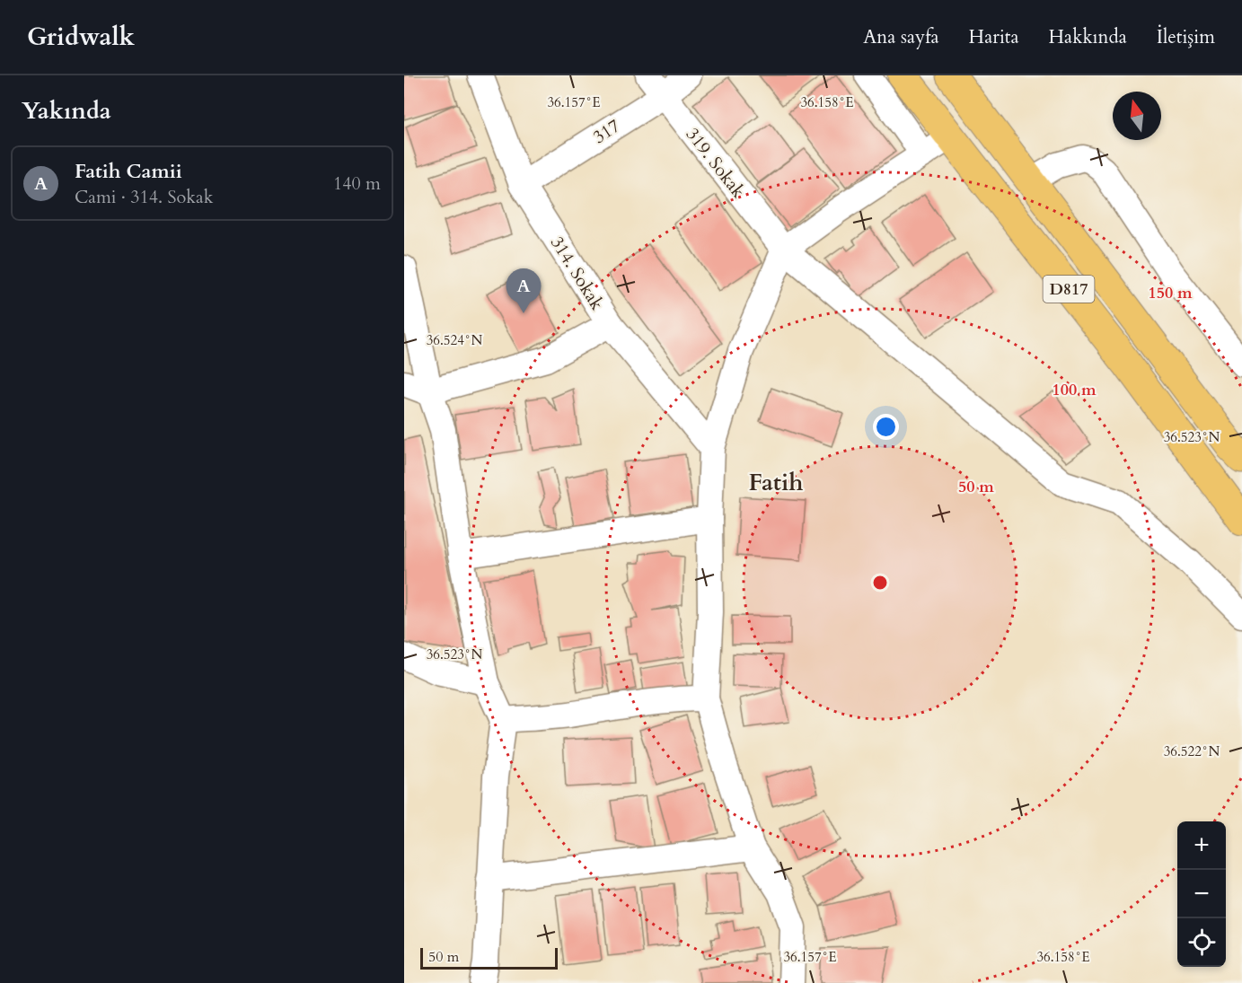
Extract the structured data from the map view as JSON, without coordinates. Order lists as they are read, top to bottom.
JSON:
{
  "streets": {
    "highway": ["D817"],
    "street": ["317", "319. Sokak", "314. Sokak"]
  },
  "crossings": [
    ["317", "319. Sokak"],
    ["317", "314. Sokak"]
  ],
  "districts": ["Fatih"],
  "scale_bar": "50 m",
  "north": "top",
  "page": {
    "header": "Gridwalk",
    "nav": [
      "Ana sayfa",
      "Harita",
      "Hakkında",
      "İletişim"
    ],
    "heading": "Yakında",
    "list": [
      {
        "mark": "A",
        "name": "Fatih Camii",
        "note": "Cami · 314. Sokak",
        "value": "140 m"
      }
    ],
    "pins": "A",
    "map_buttons": ["+", "−"],
    "scale": "50 m"
  },
  "coordinates": [
    "36.157°E",
    "36.158°E",
    "36.524°N",
    "36.523°N",
    "36.522°N"
  ],
  "rings": ["150 m", "100 m", "50 m"]
}
